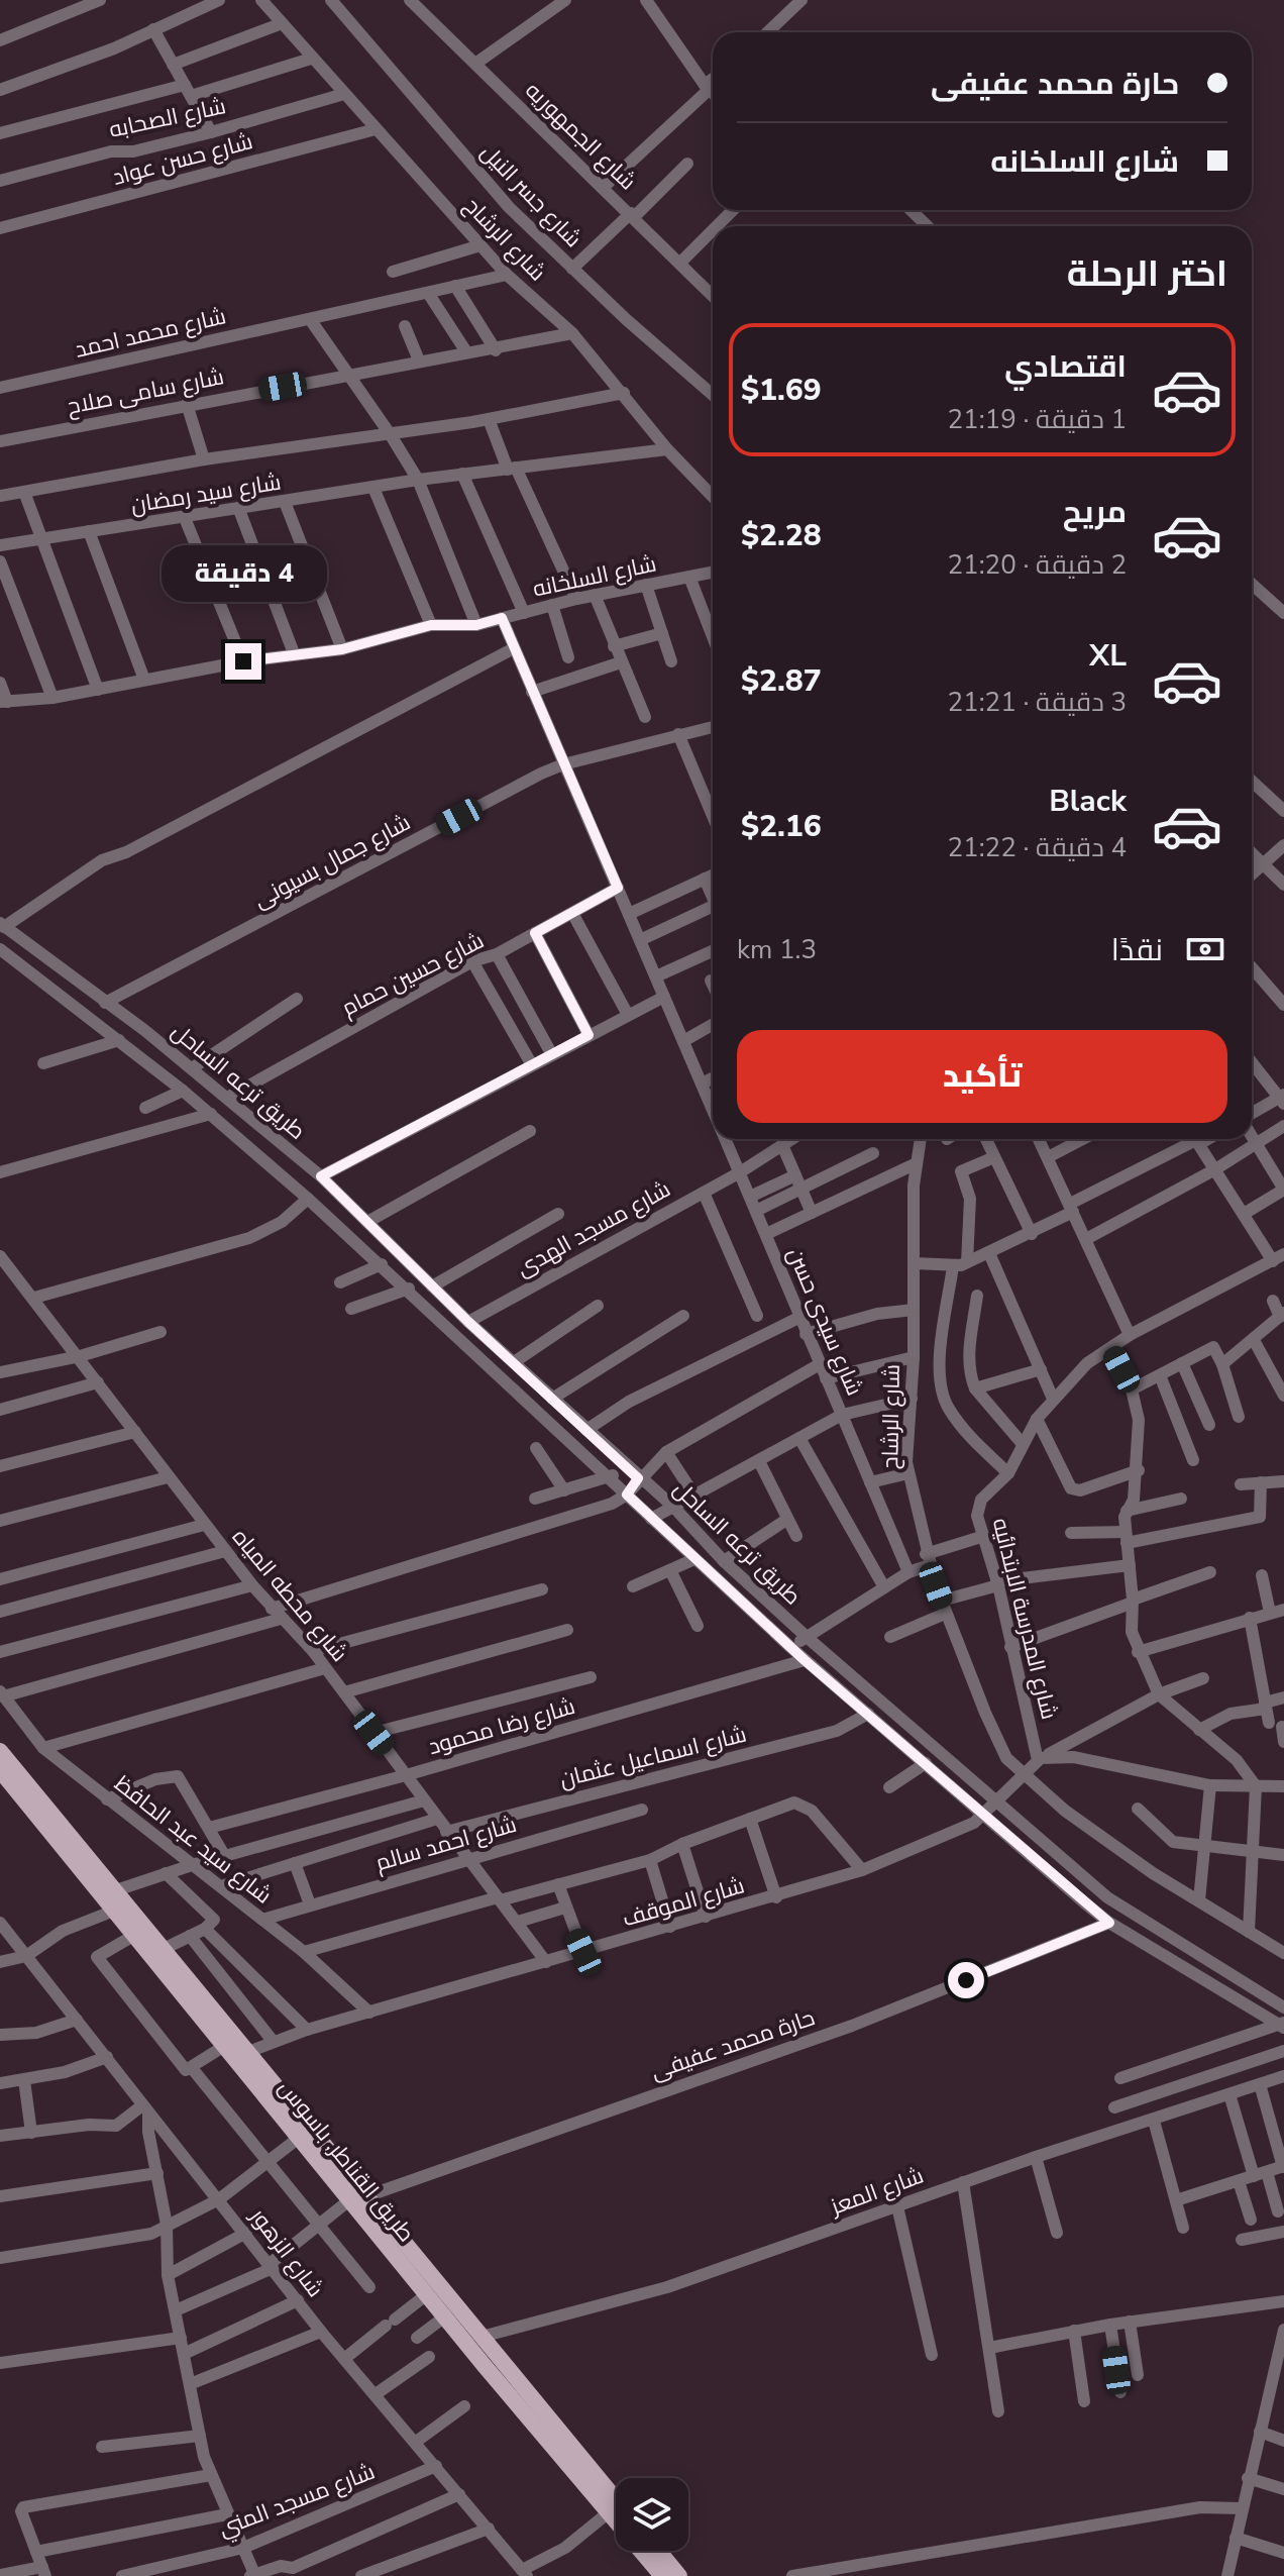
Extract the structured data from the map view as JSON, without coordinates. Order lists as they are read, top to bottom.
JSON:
{
  "streets": {
    "main road": ["طريق القناطر, باسوس"],
    "street": [
      "شارع الصحابه",
      "شارع الجمهوريه",
      "شارع حسن عواد",
      "شارع جسر النيل",
      "شارع الرشاح",
      "شارع محمد احمد",
      "شارع سامى صلاح",
      "شارع سيد رمضان",
      "شارع السلخانه",
      "شارع جمال بسيونى",
      "شارع حسين حمام",
      "طريق ترعه الساحل",
      "شارع مسجد الهدى",
      "شارع سيدى حسن",
      "شارع محطه المياه",
      "شارع المدرسة الابتدائيه",
      "شارع رضا محمود",
      "شارع اسماعيل عثمان",
      "شارع سيد عبد الحافظ",
      "شارع احمد سالم",
      "شارع الموقف",
      "حارة محمد عفيفى",
      "شارع المعز",
      "شارع الزهور",
      "شارع مسجد المني"
    ]
  },
  "crossings": [
    ["شارع الصحابه", "شارع الرشاح"],
    ["شارع حسن عواد", "شارع الرشاح"],
    ["شارع الرشاح", "شارع محمد احمد"],
    ["شارع الرشاح", "شارع سامى صلاح"],
    ["شارع الرشاح", "شارع سيد رمضان"],
    ["شارع الرشاح", "شارع الموقف"],
    ["شارع السلخانه", "شارع سيدى حسن"],
    ["شارع جمال بسيونى", "طريق ترعه الساحل"],
    ["شارع جمال بسيونى", "شارع سيدى حسن"],
    ["شارع حسين حمام", "طريق ترعه الساحل"],
    ["شارع حسين حمام", "شارع سيدى حسن"],
    ["طريق ترعه الساحل", "شارع مسجد الهدى"],
    ["طريق ترعه الساحل", "شارع رضا محمود"],
    ["طريق ترعه الساحل", "شارع اسماعيل عثمان"],
    ["طريق ترعه الساحل", "شارع الموقف"],
    ["طريق ترعه الساحل", "حارة محمد عفيفى"],
    ["شارع مسجد الهدى", "شارع سيدى حسن"],
    ["شارع محطه المياه", "شارع رضا محمود"],
    ["شارع محطه المياه", "شارع اسماعيل عثمان"],
    ["شارع محطه المياه", "شارع احمد سالم"],
    ["شارع محطه المياه", "شارع الموقف"],
    ["شارع المدرسة الابتدائيه", "شارع الموقف"],
    ["شارع سيد عبد الحافظ", "شارع احمد سالم"],
    ["شارع سيد عبد الحافظ", "شارع الموقف"],
    ["شارع الموقف", "طريق القناطر, باسوس"],
    ["حارة محمد عفيفى", "طريق القناطر, باسوس"],
    ["طريق القناطر, باسوس", "شارع المعز"],
    ["شارع الزهور", "شارع مسجد المني"]
  ],
  "page": {
    "banner": ["حارة محمد عفيفى", "شارع السلخانه"],
    "heading": "اختر الرحلة",
    "list": [
      {
        "name": "اقتصادي",
        "note": "1 دقيقة · 21:19",
        "value": "$1.69"
      },
      {
        "name": "مريح",
        "note": "2 دقيقة · 21:20",
        "value": "$2.28"
      },
      {
        "name": "XL",
        "note": "3 دقيقة · 21:21",
        "value": "$2.87"
      },
      {
        "name": "Black",
        "note": "4 دقيقة · 21:22",
        "value": "$2.16"
      }
    ],
    "bubble": "4 دقيقة",
    "pay": ["نقدًا", "1.3 km"],
    "buttons": "تأكيد"
  }
}
